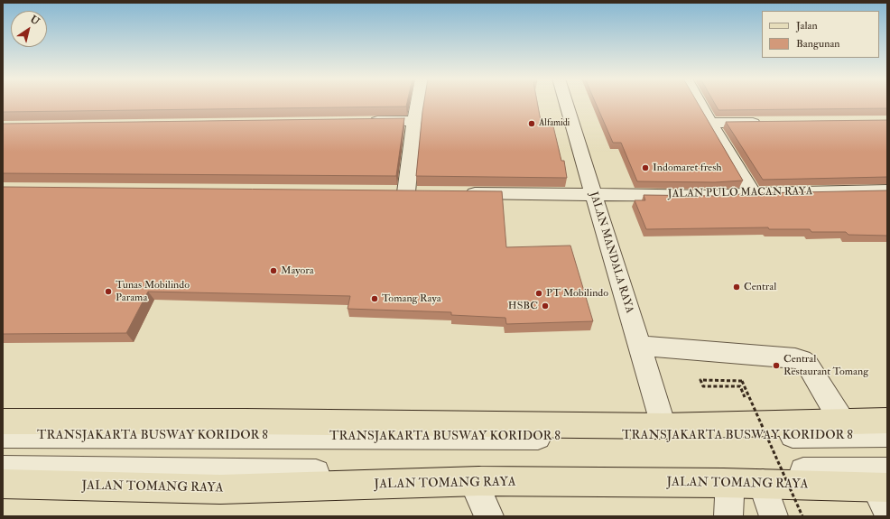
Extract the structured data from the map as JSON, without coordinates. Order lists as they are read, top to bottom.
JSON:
{
  "streets": {
    "main road": ["JALAN TOMANG RAYA"],
    "street": ["JALAN PULO MACAN RAYA", "JALAN MANDALA RAYA", "TRANSJAKARTA BUSWAY KORIDOR 8"]
  },
  "crossings": [
    ["JALAN PULO MACAN RAYA", "JALAN MANDALA RAYA"]
  ],
  "places": [
    "Alfamidi",
    "Indomaret fresh",
    "Mayora",
    "Central",
    "Tunas Mobilindo Parama",
    "PT Mobilindo",
    "Tomang Raya",
    "HSBC",
    "Central Restaurant Tomang"
  ],
  "legend": ["Jalan", "Bangunan"],
  "north": "top right"
}
